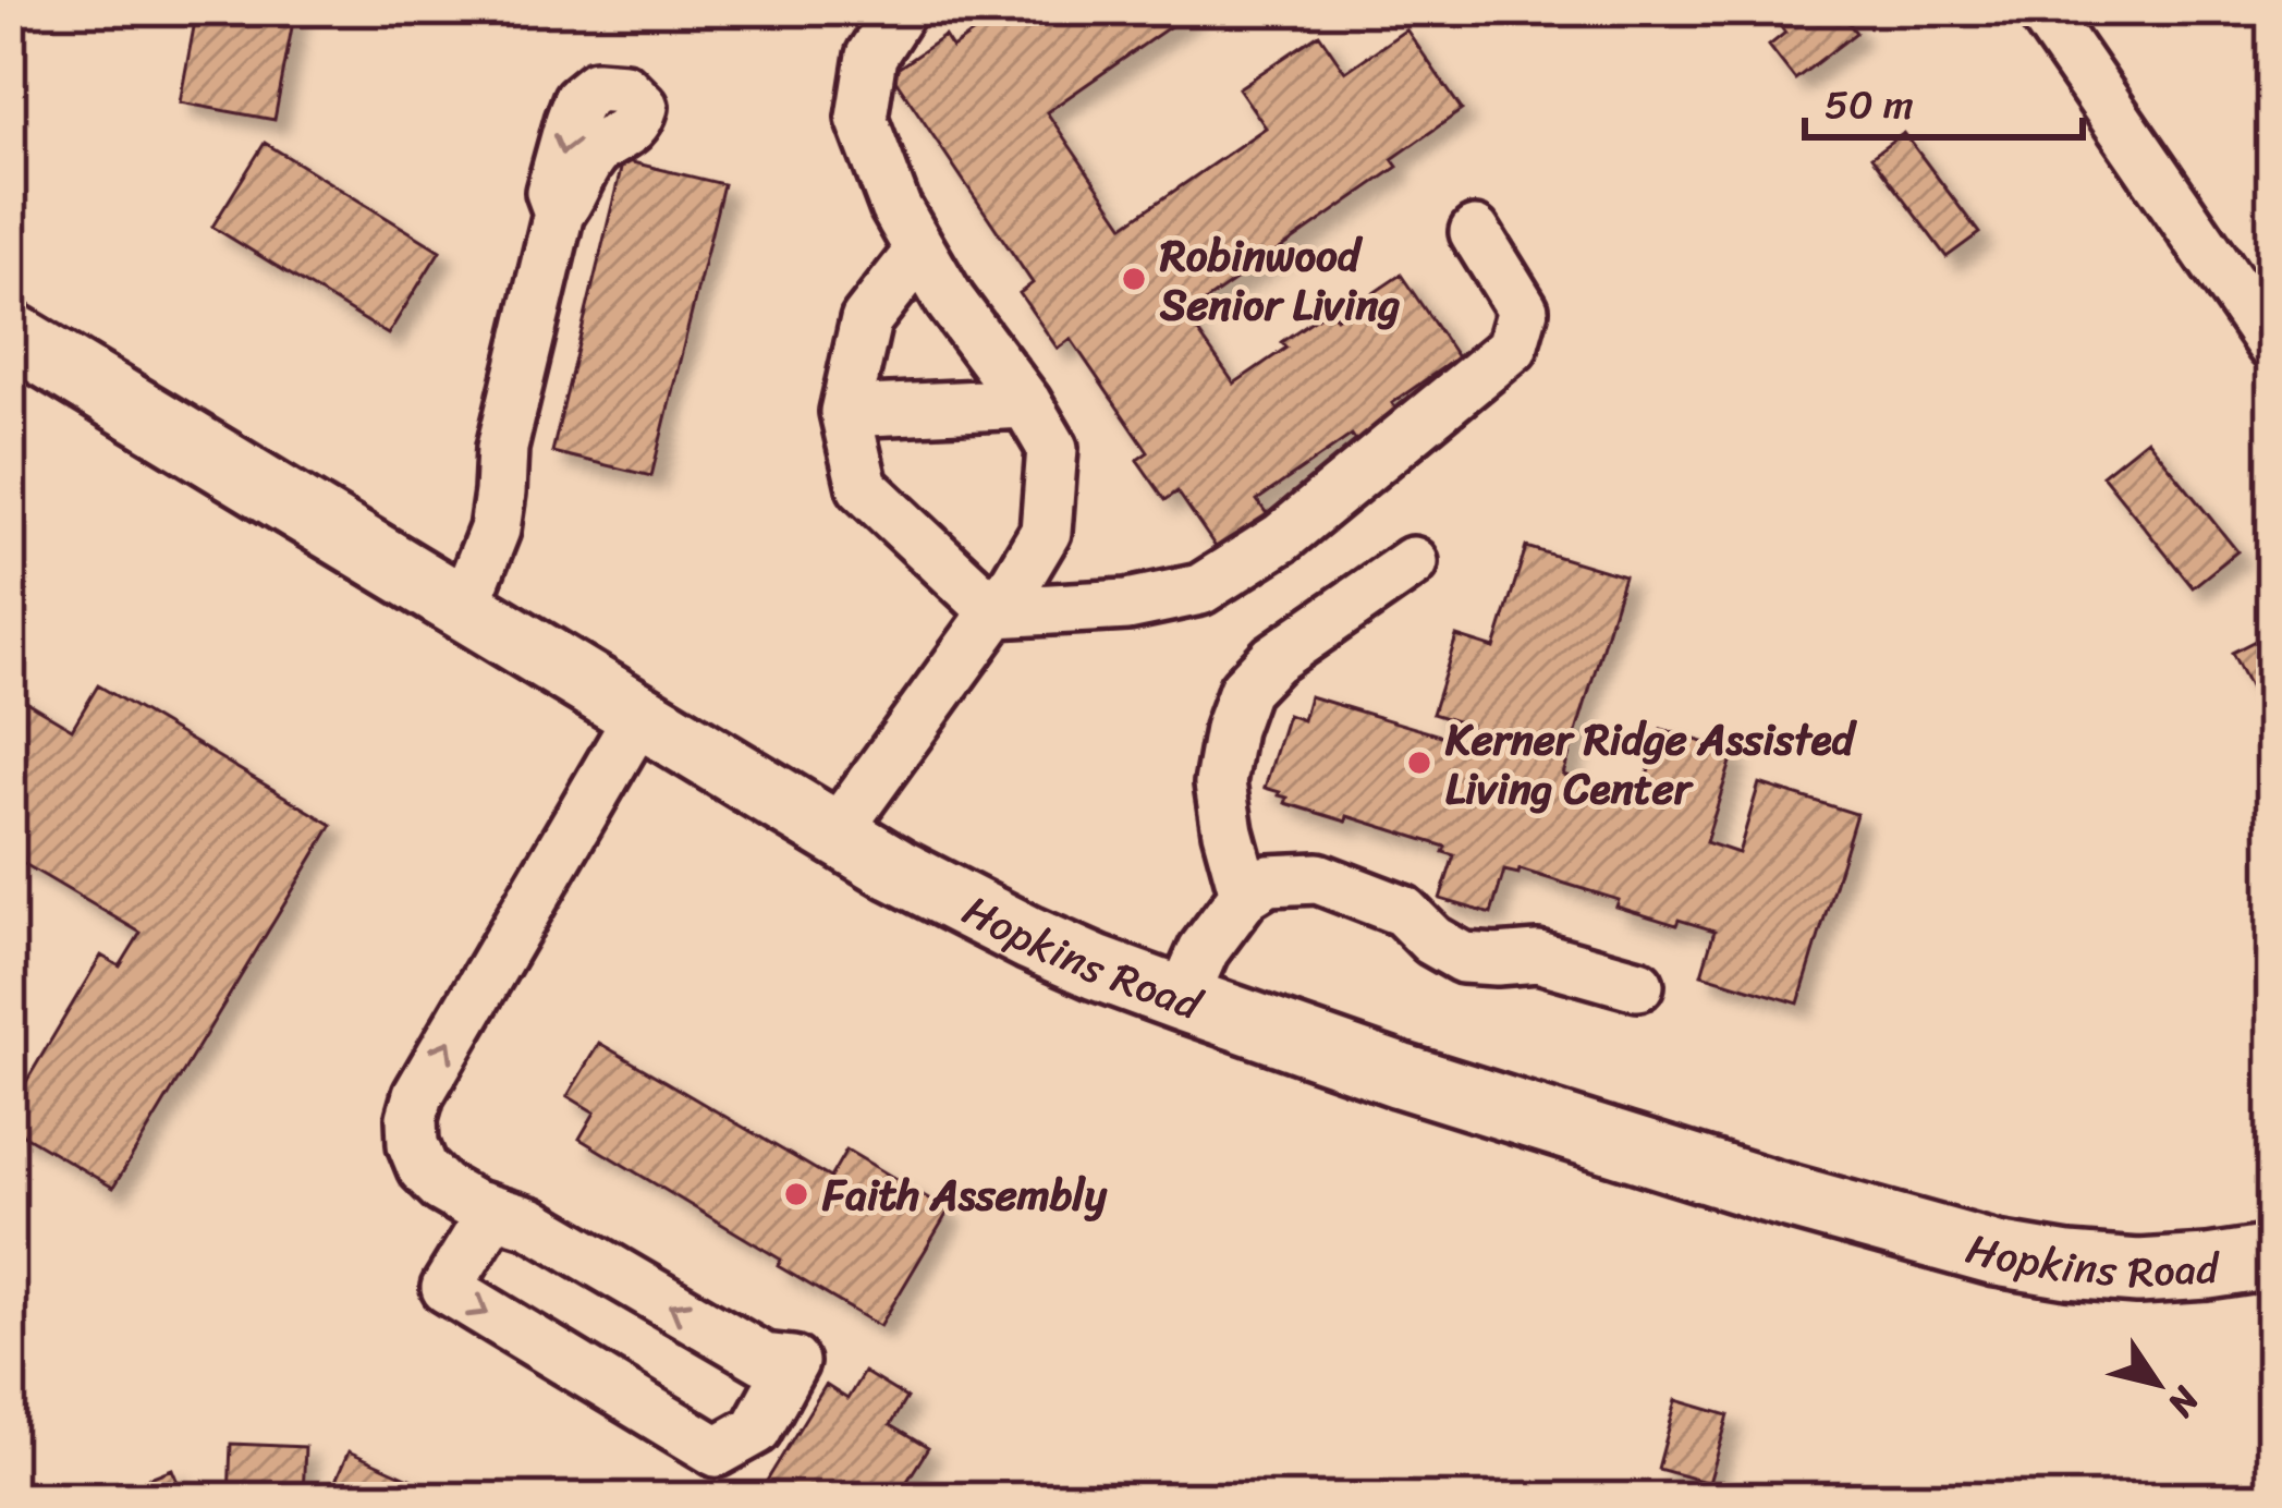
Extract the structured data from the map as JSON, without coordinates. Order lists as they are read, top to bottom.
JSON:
{
  "streets": {
    "main road": ["Hopkins Road"]
  },
  "places": ["Robinwood Senior Living", "Kerner Ridge Assisted Living Center", "Faith Assembly"],
  "scale_bar": "50 m",
  "north": "bottom right"
}
